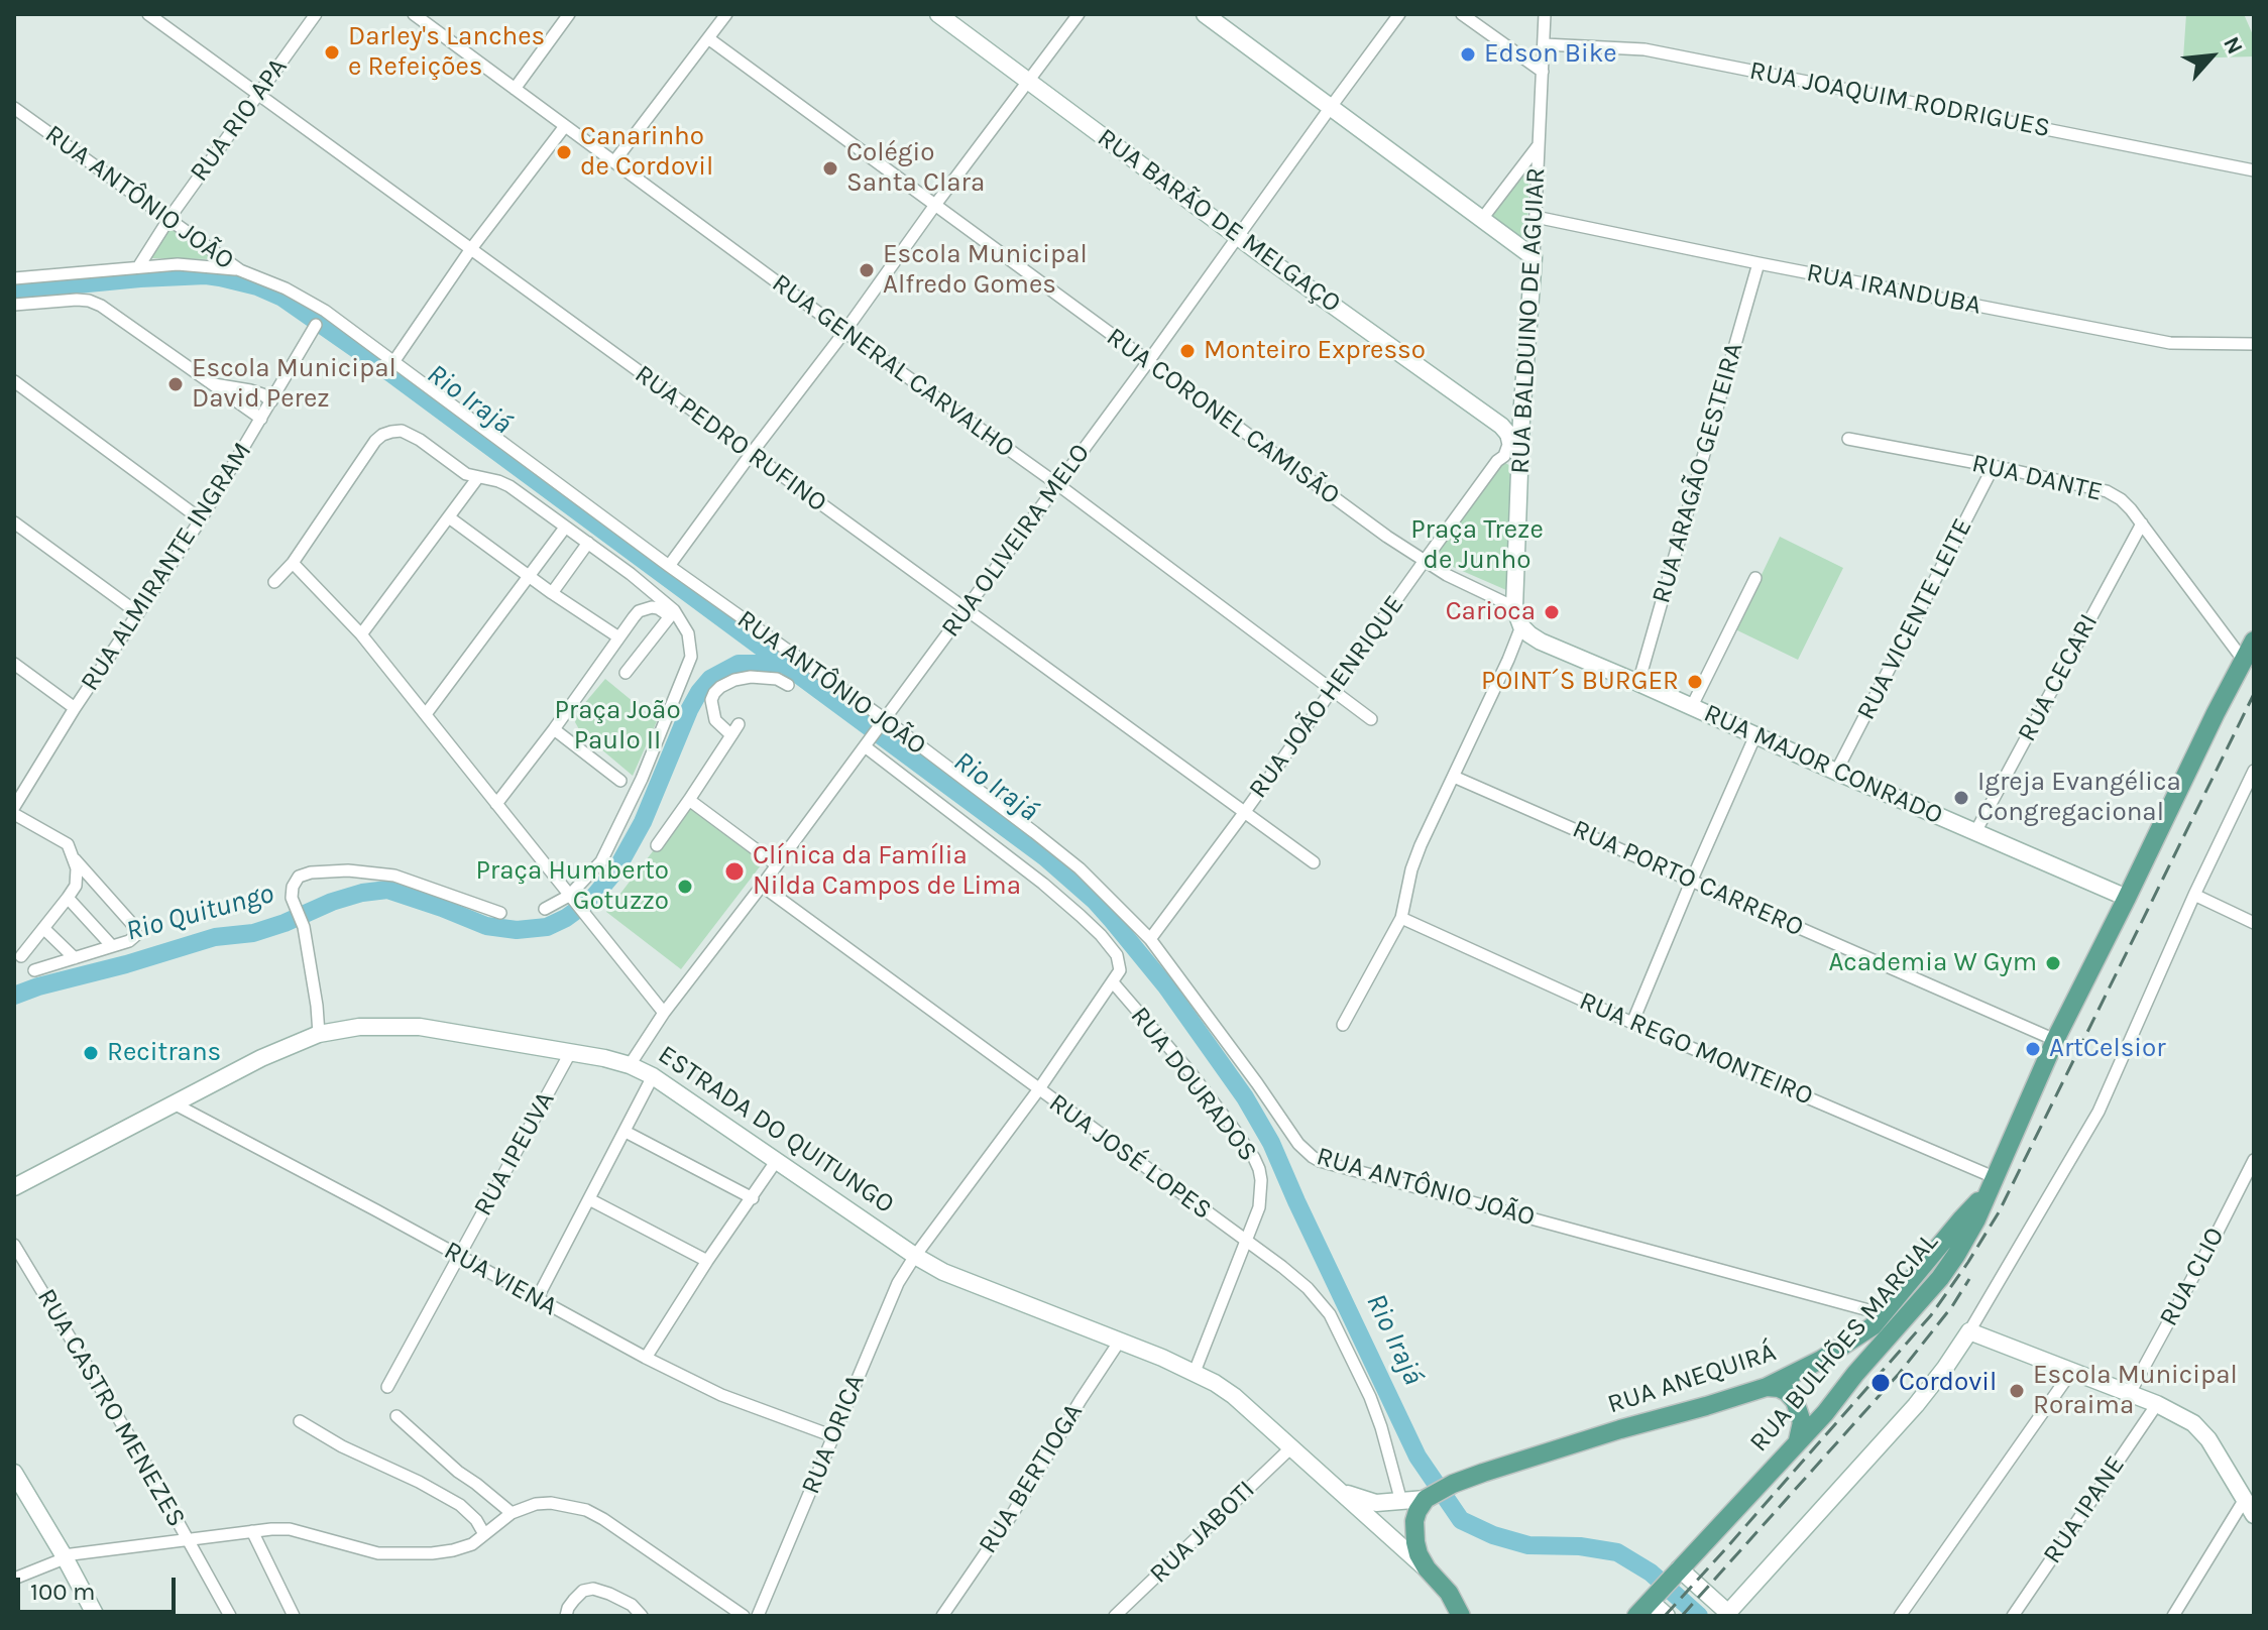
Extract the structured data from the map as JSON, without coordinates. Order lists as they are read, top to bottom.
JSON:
{
  "streets": {
    "main road": ["ESTRADA DO QUITUNGO", "RUA BULHÕES MARCIAL", "RUA ANEQUIRÁ"],
    "street": [
      "RUA JOAQUIM RODRIGUES",
      "RUA RIO APA",
      "RUA ANTÔNIO JOÃO",
      "RUA BARÃO DE MELGAÇO",
      "RUA IRANDUBA",
      "RUA BALDUINO DE AGUIAR",
      "RUA GENERAL CARVALHO",
      "RUA CORONEL CAMISÃO",
      "RUA PEDRO RUFINO",
      "RUA ARAGÃO GESTEIRA",
      "RUA DANTE",
      "RUA OLIVEIRA MELO",
      "RUA ALMIRANTE INGRAM",
      "RUA VICENTE LEITE",
      "RUA CECARI",
      "RUA JOÃO HENRIQUE",
      "RUA MAJOR CONRADO",
      "RUA PORTO CARRERO",
      "RUA REGO MONTEIRO",
      "RUA DOURADOS",
      "RUA IPEUVA",
      "RUA JOSÉ LOPES",
      "RUA CLIO",
      "RUA VIENA",
      "RUA CASTRO MENEZES",
      "RUA ORICA",
      "RUA BERTIOGA",
      "RUA IPANE",
      "RUA JABOTI"
    ]
  },
  "crossings": [
    ["RUA JOAQUIM RODRIGUES", "RUA BALDUINO DE AGUIAR"],
    ["RUA RIO APA", "RUA ANTÔNIO JOÃO"],
    ["RUA RIO APA", "RUA PEDRO RUFINO"],
    ["RUA ANTÔNIO JOÃO", "RUA OLIVEIRA MELO"],
    ["RUA ANTÔNIO JOÃO", "RUA JOÃO HENRIQUE"],
    ["RUA ANTÔNIO JOÃO", "RUA DOURADOS"],
    ["RUA ANTÔNIO JOÃO", "RUA ANEQUIRÁ"],
    ["RUA BARÃO DE MELGAÇO", "RUA BALDUINO DE AGUIAR"],
    ["RUA BARÃO DE MELGAÇO", "RUA OLIVEIRA MELO"],
    ["RUA BARÃO DE MELGAÇO", "RUA JOÃO HENRIQUE"],
    ["RUA IRANDUBA", "RUA BALDUINO DE AGUIAR"],
    ["RUA IRANDUBA", "RUA ARAGÃO GESTEIRA"],
    ["RUA BALDUINO DE AGUIAR", "RUA CORONEL CAMISÃO"],
    ["RUA BALDUINO DE AGUIAR", "RUA JOÃO HENRIQUE"],
    ["RUA BALDUINO DE AGUIAR", "RUA MAJOR CONRADO"],
    ["RUA GENERAL CARVALHO", "RUA OLIVEIRA MELO"],
    ["RUA GENERAL CARVALHO", "RUA JOÃO HENRIQUE"],
    ["RUA CORONEL CAMISÃO", "RUA OLIVEIRA MELO"],
    ["RUA CORONEL CAMISÃO", "RUA JOÃO HENRIQUE"],
    ["RUA PEDRO RUFINO", "RUA OLIVEIRA MELO"],
    ["RUA PEDRO RUFINO", "RUA JOÃO HENRIQUE"],
    ["RUA ARAGÃO GESTEIRA", "RUA MAJOR CONRADO"],
    ["RUA DANTE", "RUA VICENTE LEITE"],
    ["RUA DANTE", "RUA CECARI"],
    ["RUA DANTE", "RUA BULHÕES MARCIAL"],
    ["RUA OLIVEIRA MELO", "ESTRADA DO QUITUNGO"],
    ["RUA OLIVEIRA MELO", "RUA JOSÉ LOPES"],
    ["RUA VICENTE LEITE", "RUA MAJOR CONRADO"],
    ["RUA CECARI", "RUA MAJOR CONRADO"],
    ["RUA MAJOR CONRADO", "RUA BULHÕES MARCIAL"],
    ["RUA PORTO CARRERO", "RUA BULHÕES MARCIAL"],
    ["RUA REGO MONTEIRO", "RUA BULHÕES MARCIAL"],
    ["RUA REGO MONTEIRO", "RUA ANEQUIRÁ"],
    ["RUA DOURADOS", "ESTRADA DO QUITUNGO"],
    ["RUA DOURADOS", "RUA JOSÉ LOPES"],
    ["ESTRADA DO QUITUNGO", "RUA IPEUVA"],
    ["ESTRADA DO QUITUNGO", "RUA JOSÉ LOPES"],
    ["ESTRADA DO QUITUNGO", "RUA VIENA"],
    ["ESTRADA DO QUITUNGO", "RUA ANEQUIRÁ"],
    ["ESTRADA DO QUITUNGO", "RUA ORICA"],
    ["ESTRADA DO QUITUNGO", "RUA BERTIOGA"],
    ["ESTRADA DO QUITUNGO", "RUA JABOTI"],
    ["RUA IPEUVA", "RUA VIENA"],
    ["RUA VIENA", "RUA ORICA"],
    ["RUA BULHÕES MARCIAL", "RUA ANEQUIRÁ"]
  ],
  "water": ["Rio Irajá", "Rio Quitungo"],
  "parks": ["Praça Treze de Junho", "Praça João Paulo II"],
  "places": [
    "Darley's Lanches e Refeições",
    "Edson Bike",
    "Canarinho de Cordovil",
    "Colégio Santa Clara",
    "Escola Municipal Alfredo Gomes",
    "Monteiro Expresso",
    "Escola Municipal David Perez",
    "Carioca",
    "POINT´S BURGER",
    "Igreja Evangélica Congregacional",
    "Clínica da Família Nilda Campos de Lima",
    "Praça Humberto Gotuzzo",
    "Academia W Gym",
    "ArtCelsior",
    "Recitrans",
    "Cordovil",
    "Escola Municipal Roraima"
  ],
  "scale_bar": "100 m",
  "north": "top right"
}
